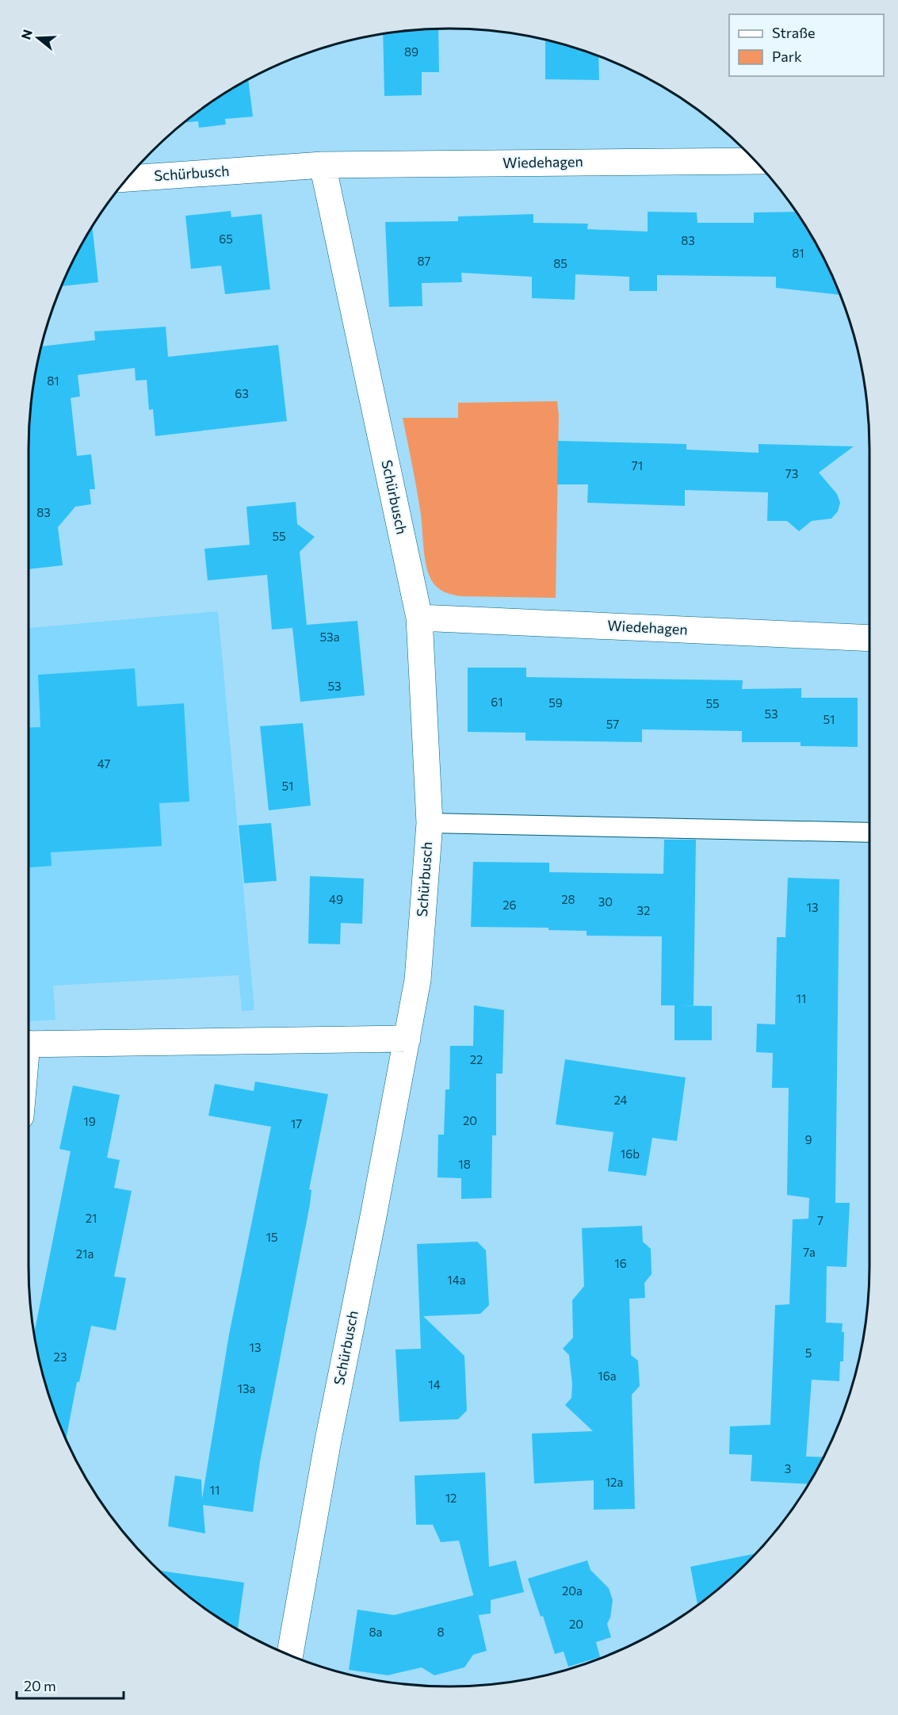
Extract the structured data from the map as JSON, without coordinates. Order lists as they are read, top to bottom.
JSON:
{
  "streets": {
    "street": ["Wiedehagen", "Schürbusch"]
  },
  "crossings": [
    ["Wiedehagen", "Schürbusch"]
  ],
  "house_numbers": [
    "89",
    "65",
    "83",
    "81",
    "87",
    "85",
    "81",
    "63",
    "71",
    "73",
    "83",
    "55",
    "53a",
    "53",
    "61",
    "59",
    "55",
    "53",
    "51",
    "57",
    "47",
    "51",
    "49",
    "28",
    "30",
    "26",
    "13",
    "32",
    "11",
    "22",
    "24",
    "20",
    "19",
    "17",
    "9",
    "16b",
    "18",
    "21",
    "7",
    "15",
    "7a",
    "21a",
    "16",
    "14a",
    "13",
    "5",
    "23",
    "16a",
    "14",
    "13a",
    "3",
    "12a",
    "11",
    "12",
    "20a",
    "20",
    "8a",
    "8"
  ],
  "legend": ["Straße", "Park"],
  "scale_bar": "20 m",
  "north": "left"
}
